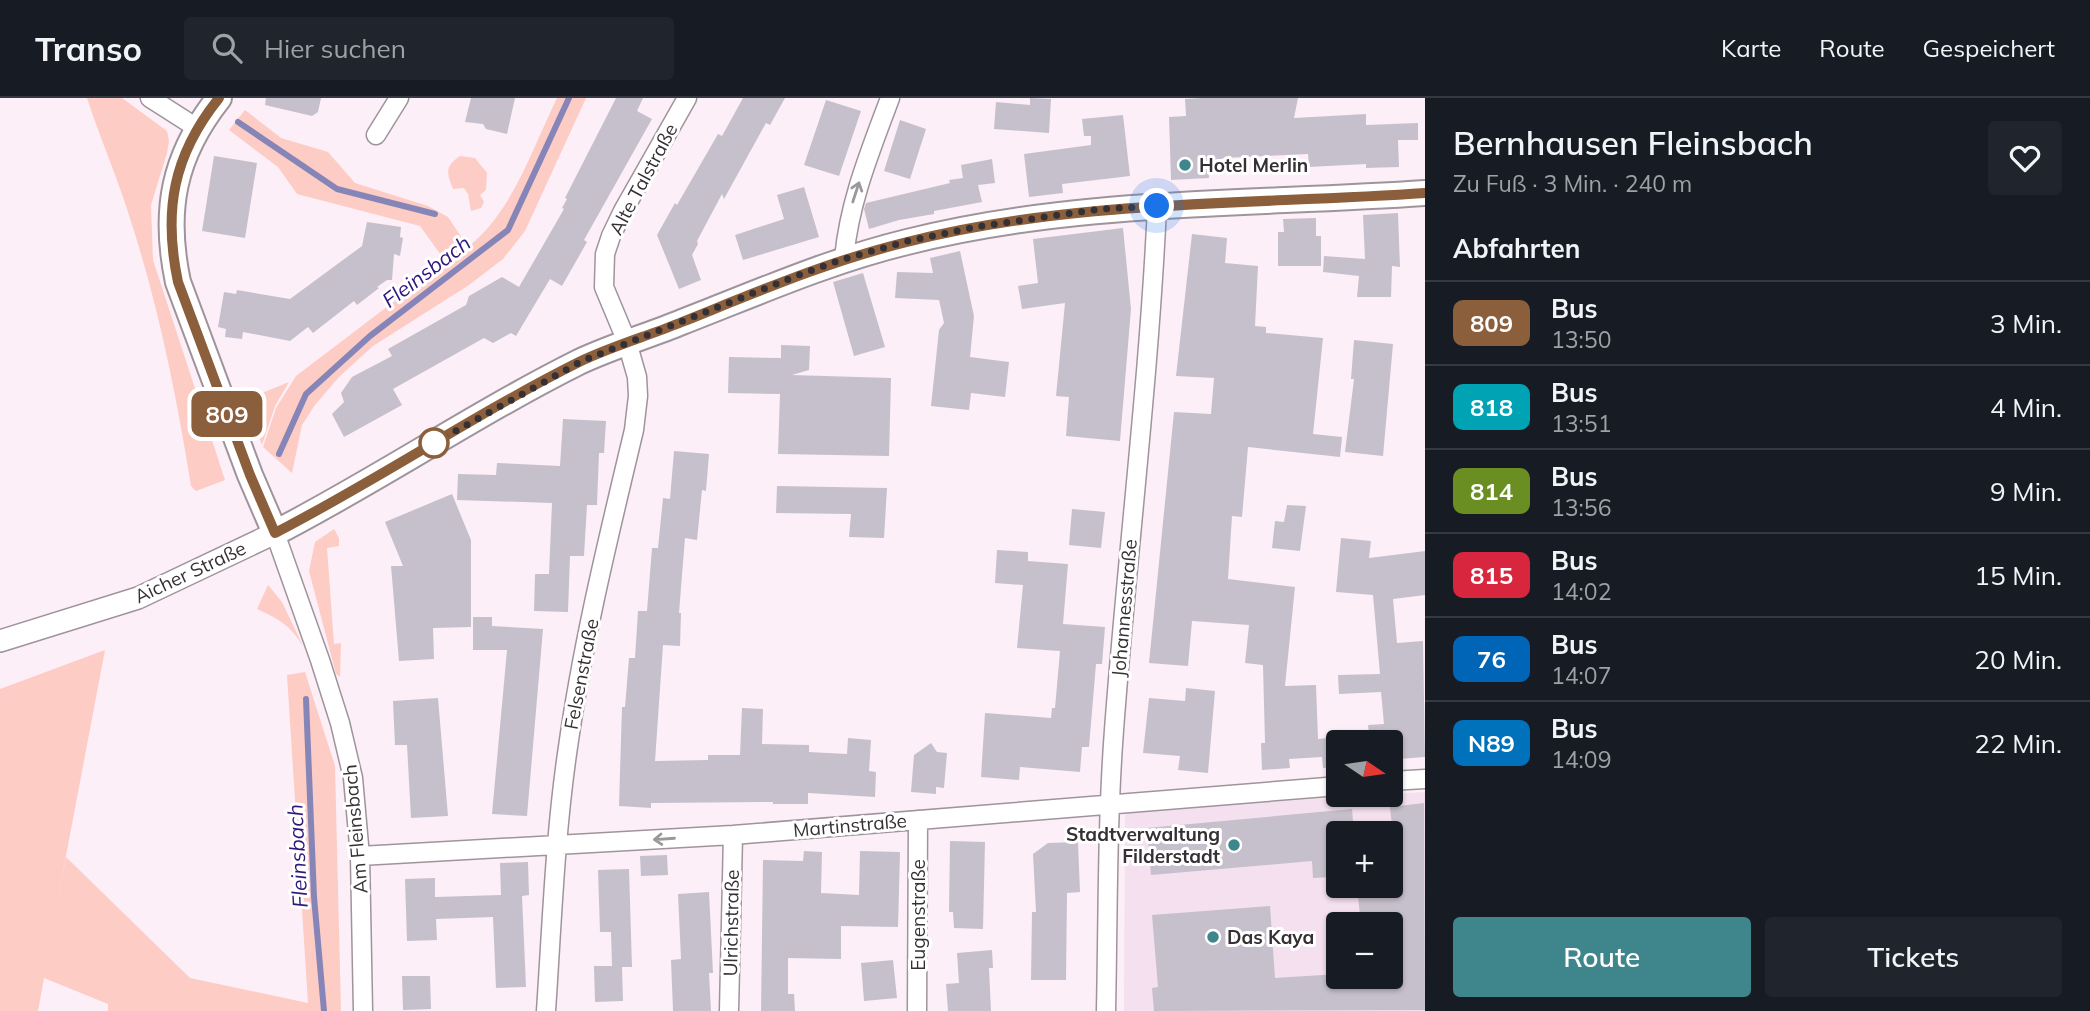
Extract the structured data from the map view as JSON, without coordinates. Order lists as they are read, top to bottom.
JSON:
{
  "streets": {
    "main road": ["Aicher Straße"],
    "street": [
      "Alte Talstraße",
      "Johannesstraße",
      "Felsenstraße",
      "Martinstraße",
      "Am Fleinsbach",
      "Eugenstraße",
      "Ulrichstraße"
    ]
  },
  "crossings": [
    ["Alte Talstraße", "Aicher Straße"],
    ["Alte Talstraße", "Felsenstraße"],
    ["Aicher Straße", "Johannesstraße"],
    ["Aicher Straße", "Felsenstraße"],
    ["Aicher Straße", "Am Fleinsbach"],
    ["Johannesstraße", "Martinstraße"],
    ["Felsenstraße", "Martinstraße"],
    ["Martinstraße", "Am Fleinsbach"],
    ["Martinstraße", "Eugenstraße"],
    ["Martinstraße", "Ulrichstraße"]
  ],
  "water": ["Fleinsbach"],
  "places": ["Hotel Merlin", "Stadtverwaltung Filderstadt", "Das Kaya"],
  "lines": ["bus line 809"],
  "north": "right",
  "page": {
    "header": "Transo",
    "search": "Hier suchen",
    "nav": ["Karte", "Route", "Gespeichert"],
    "on_map": "809",
    "heading": [
      ["Bernhausen Fleinsbach", "Zu Fuß · 3 Min. · 240 m"],
      "Abfahrten"
    ],
    "list": [
      {
        "mark": "809",
        "name": "Bus",
        "note": "13:50",
        "value": "3 Min."
      },
      {
        "mark": "818",
        "name": "Bus",
        "note": "13:51",
        "value": "4 Min."
      },
      {
        "mark": "814",
        "name": "Bus",
        "note": "13:56",
        "value": "9 Min."
      },
      {
        "mark": "815",
        "name": "Bus",
        "note": "14:02",
        "value": "15 Min."
      },
      {
        "mark": "76",
        "name": "Bus",
        "note": "14:07",
        "value": "20 Min."
      },
      {
        "mark": "N89",
        "name": "Bus",
        "note": "14:09",
        "value": "22 Min."
      }
    ],
    "map_buttons": ["+", "−"],
    "buttons": ["Route", "Tickets"]
  }
}
